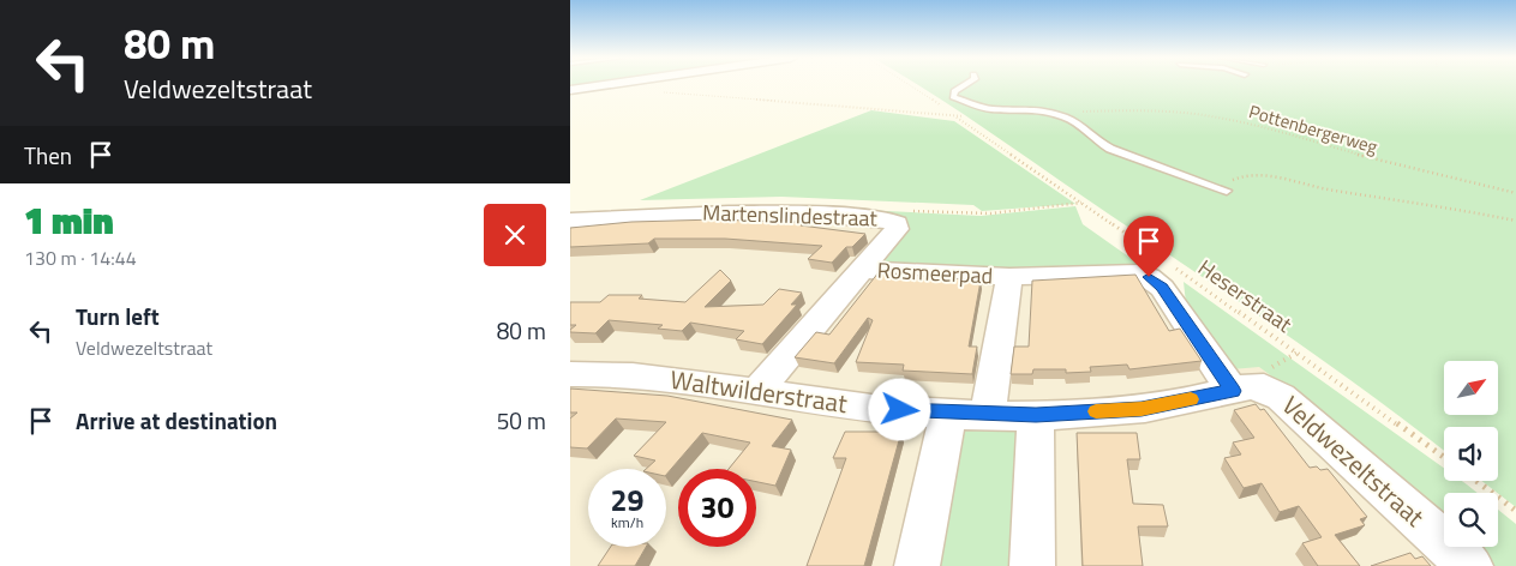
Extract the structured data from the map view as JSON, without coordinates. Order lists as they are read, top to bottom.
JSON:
{
  "streets": {
    "street": [
      "Martenslindestraat",
      "Rosmeerpad",
      "Waltwilderstraat",
      "Veldwezeltstraat"
    ],
    "path": ["Pottenbergerweg", "Heserstraat"]
  },
  "crossings": [
    ["Martenslindestraat", "Rosmeerpad"],
    ["Martenslindestraat", "Waltwilderstraat"],
    ["Rosmeerpad", "Waltwilderstraat"],
    ["Rosmeerpad", "Veldwezeltstraat"],
    ["Waltwilderstraat", "Veldwezeltstraat"]
  ],
  "north": "top right",
  "page": {
    "turn": ["80 m", "Veldwezeltstraat"],
    "then": "Then",
    "heading": ["1 min", "130 m · 14:44"],
    "list": [
      {
        "name": "Turn left",
        "note": "Veldwezeltstraat",
        "value": "80 m"
      },
      {
        "name": "Arrive at destination",
        "value": "50 m"
      }
    ],
    "speed": "29 km/h",
    "limit": "30"
  }
}
